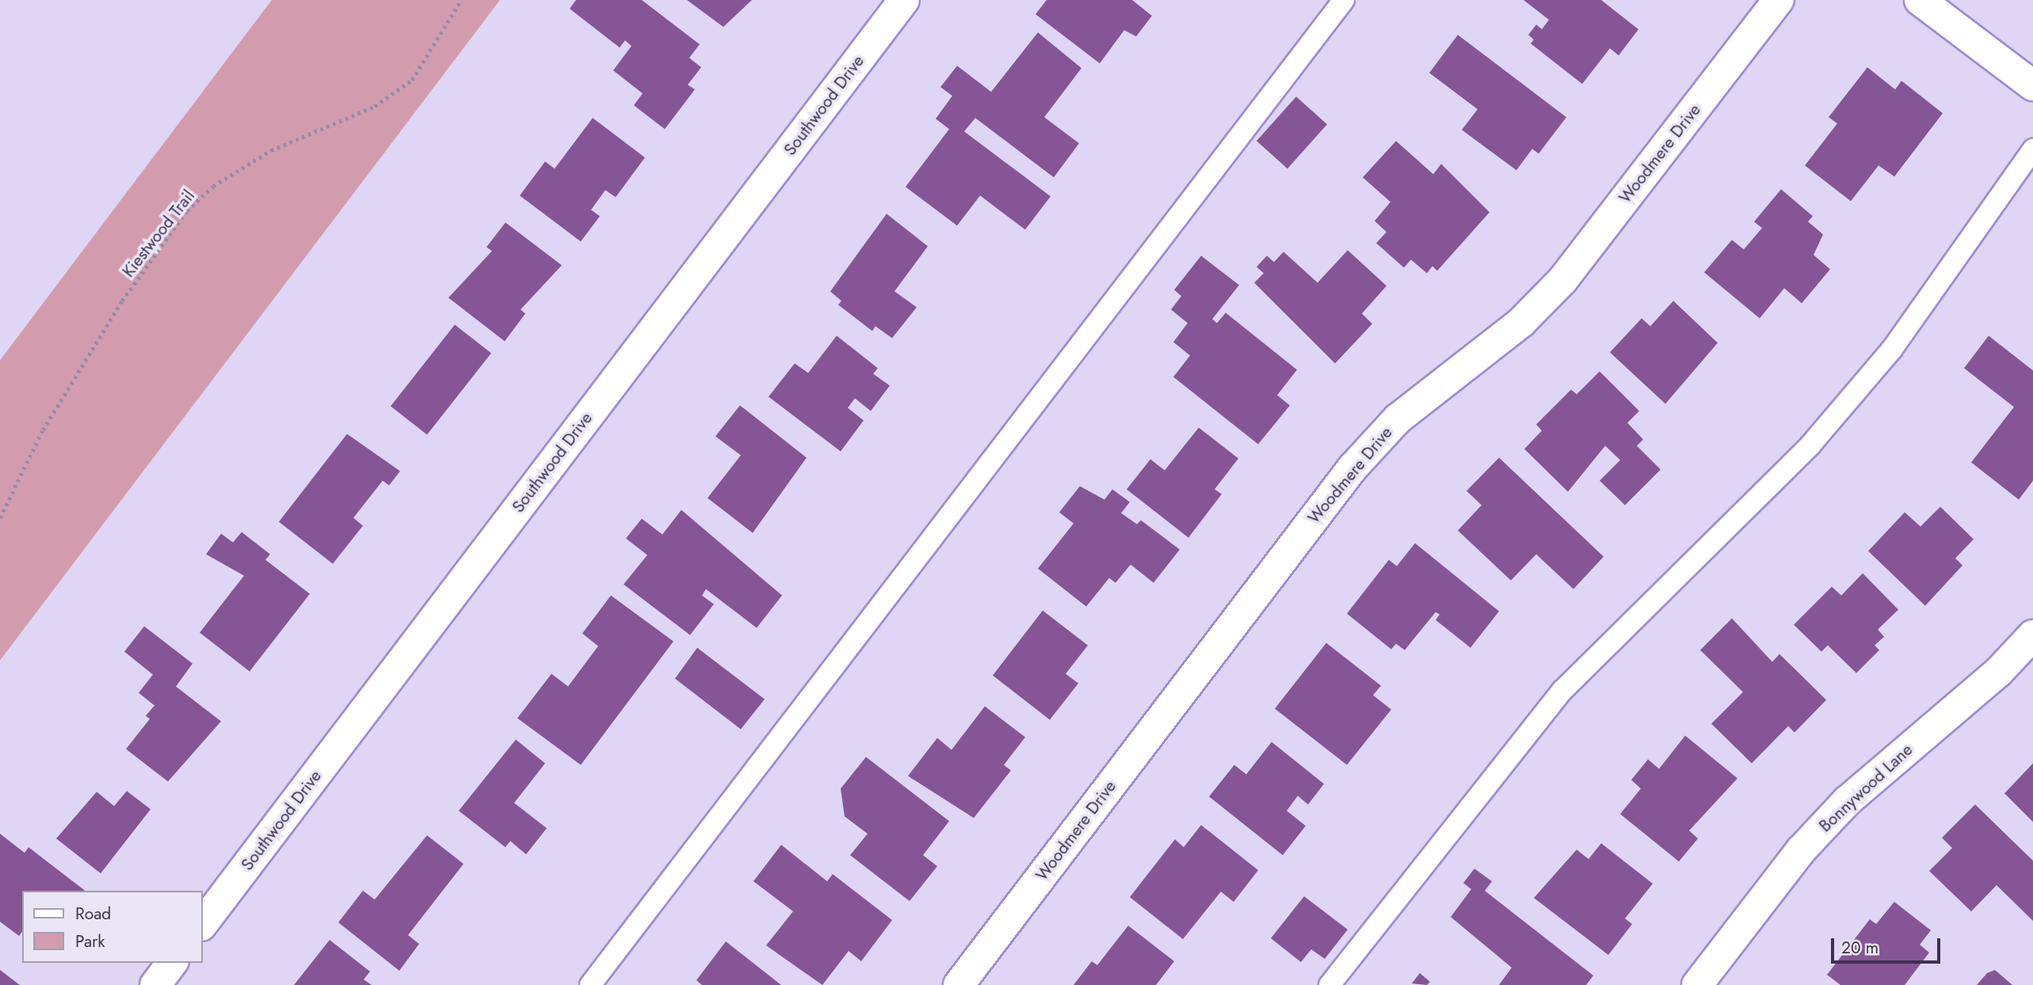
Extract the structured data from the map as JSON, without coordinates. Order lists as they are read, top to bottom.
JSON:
{
  "streets": {
    "street": ["Southwood Drive", "Woodmere Drive", "Bonnywood Lane"],
    "path": ["Kiestwood Trail"]
  },
  "legend": ["Road", "Park"],
  "scale_bar": "20 m"
}
